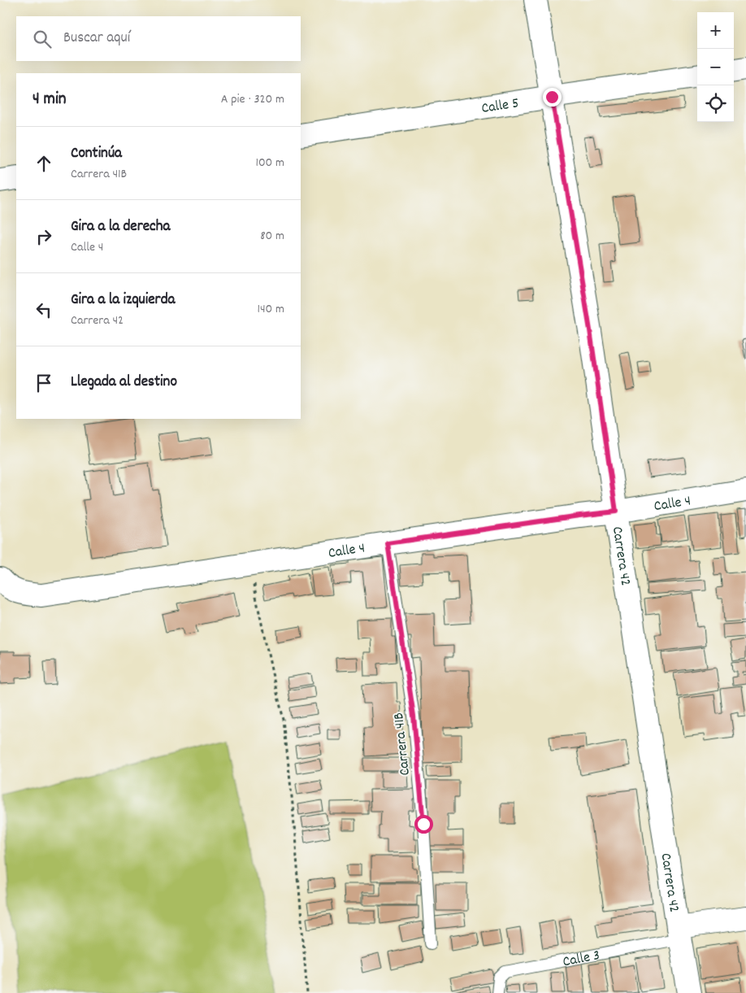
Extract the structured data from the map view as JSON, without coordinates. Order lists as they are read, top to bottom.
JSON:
{
  "streets": {
    "street": [
      "Calle 5",
      "Calle 4",
      "Carrera 42",
      "Calle 3"
    ],
    "lane": ["Carrera 41B"]
  },
  "crossings": [
    ["Calle 5", "Carrera 42"],
    ["Calle 4", "Carrera 42"],
    ["Calle 4", "Carrera 41B"],
    ["Carrera 42", "Calle 3"]
  ],
  "page": {
    "map_buttons": ["+", "−"],
    "search": "Buscar aquí",
    "heading": ["4 min", "A pie · 320 m"],
    "list": [
      ["Continúa", "Carrera 41B", "100 m"],
      ["Gira a la derecha", "Calle 4", "80 m"],
      ["Gira a la izquierda", "Carrera 42", "140 m"],
      "Llegada al destino"
    ]
  }
}
